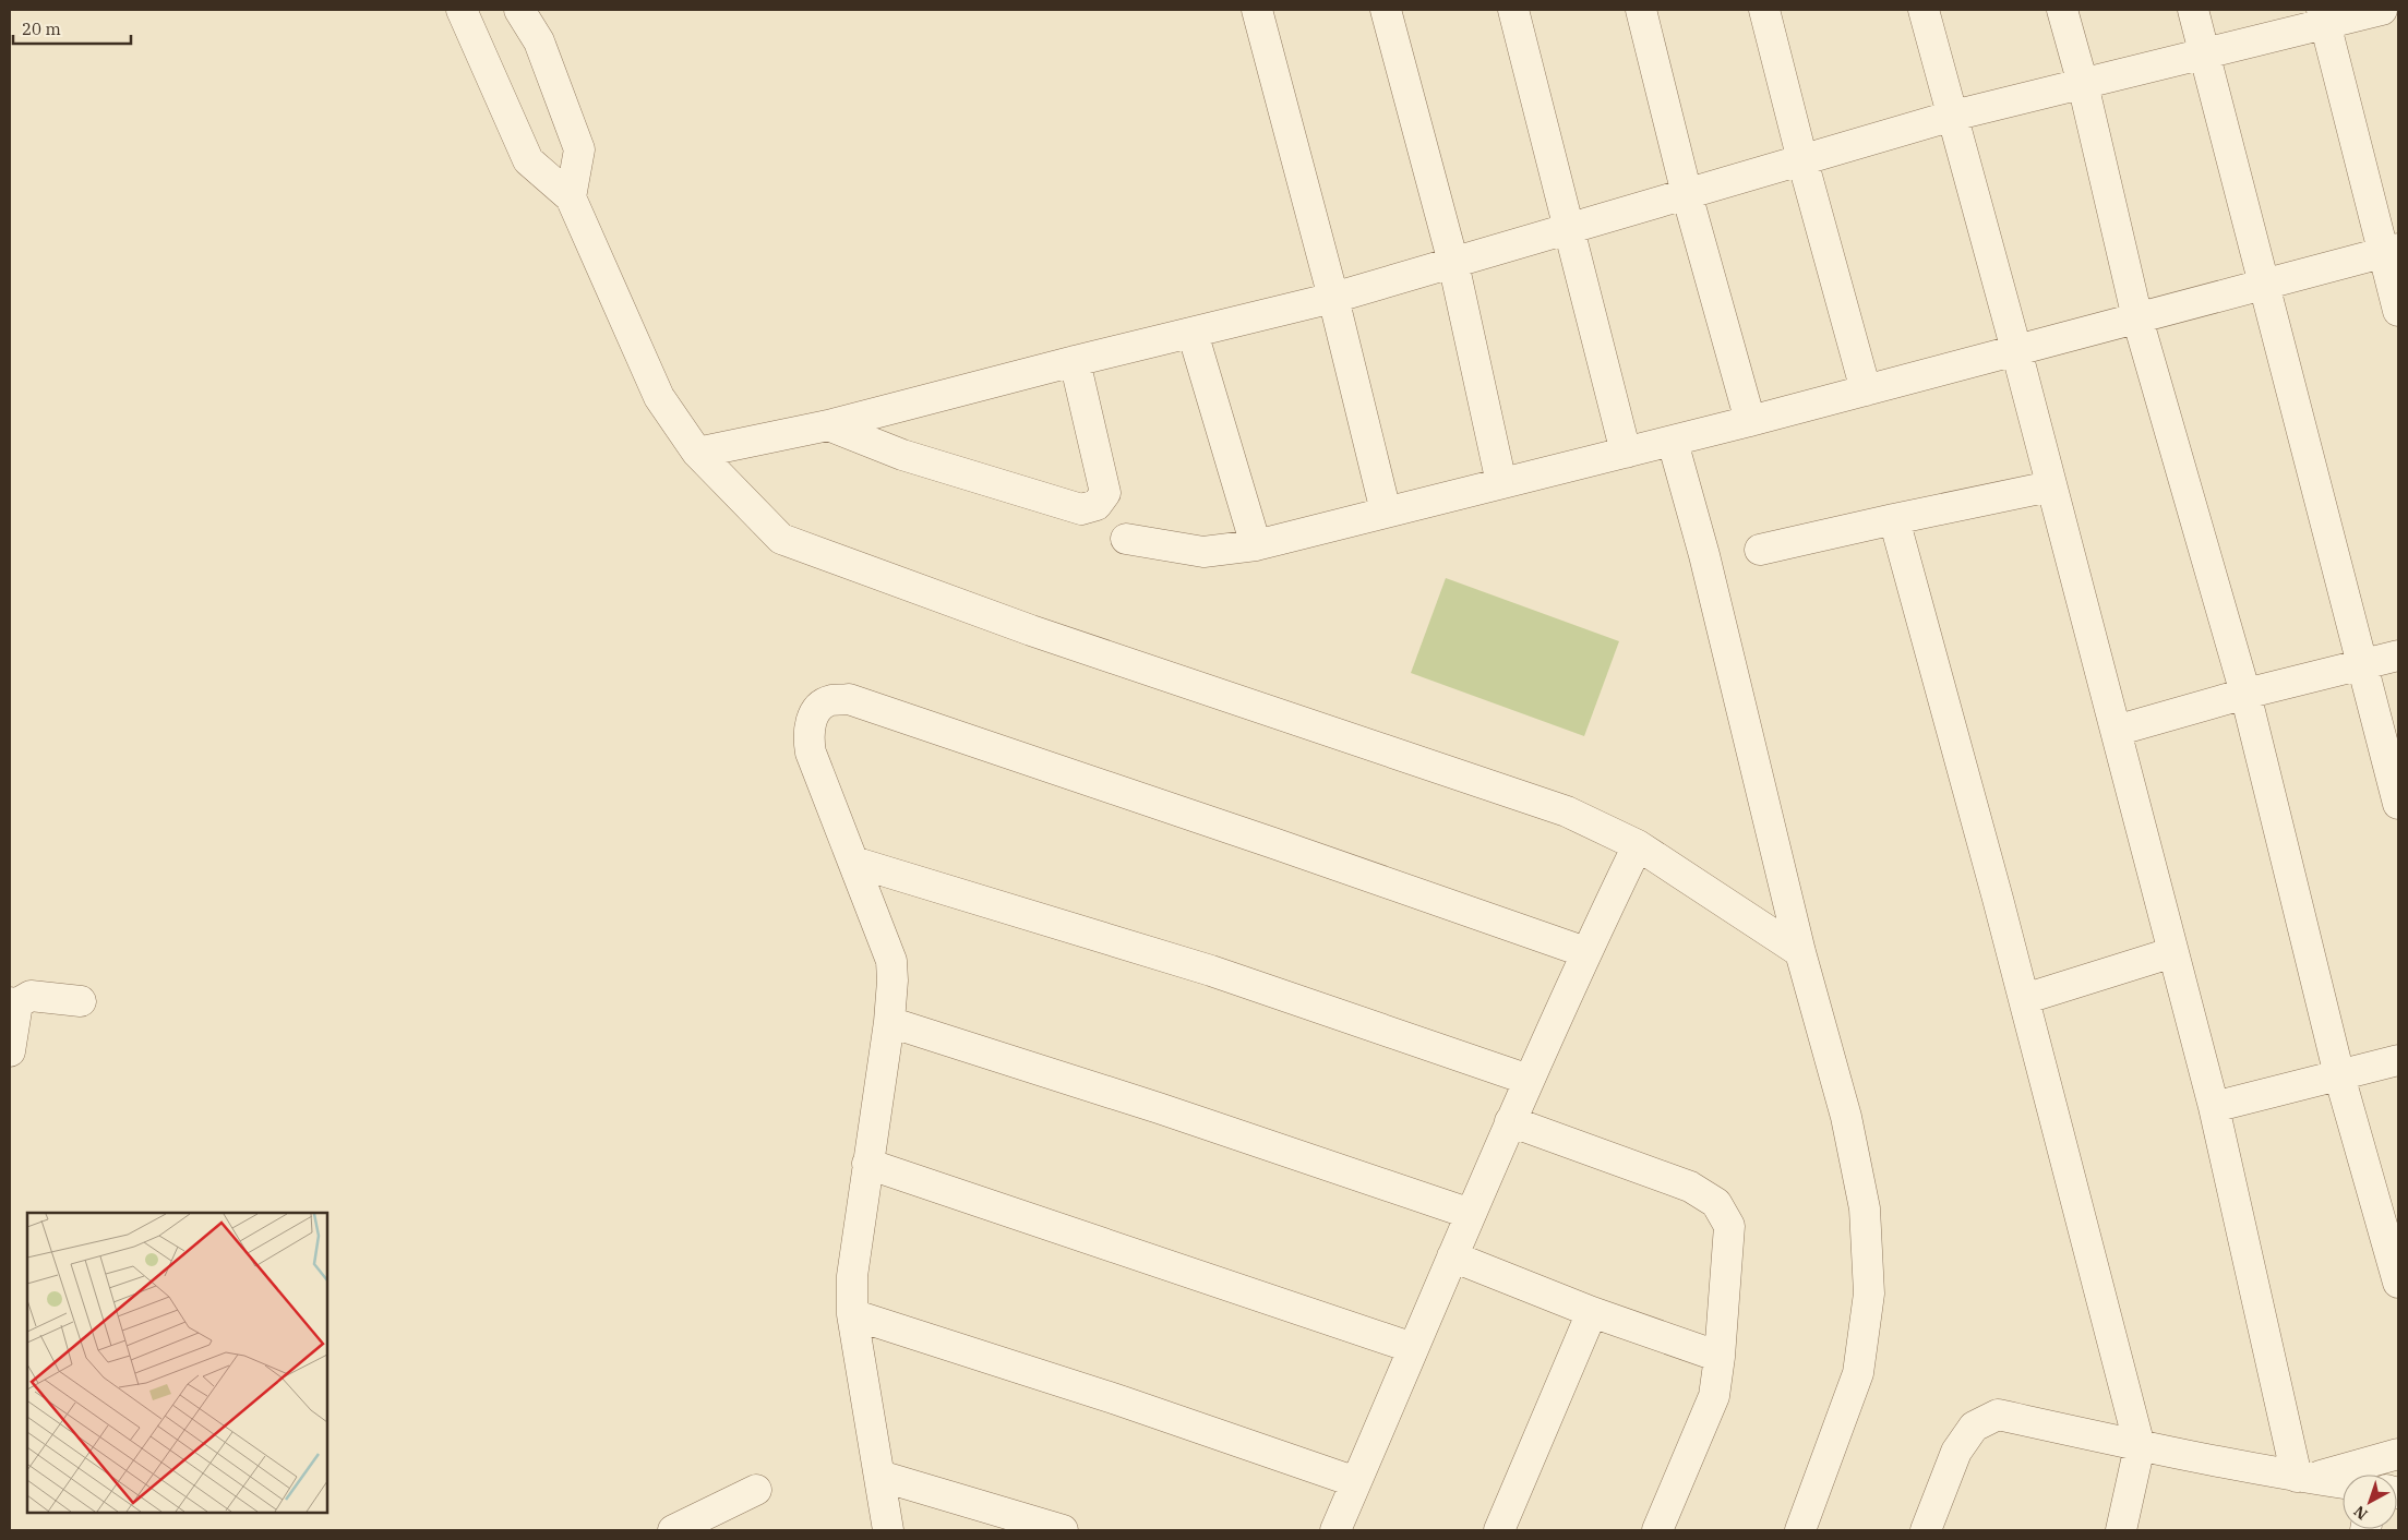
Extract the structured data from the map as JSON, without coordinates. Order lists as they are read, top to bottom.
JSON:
{
  "scale_bar": "20 m",
  "north": "bottom left"
}
